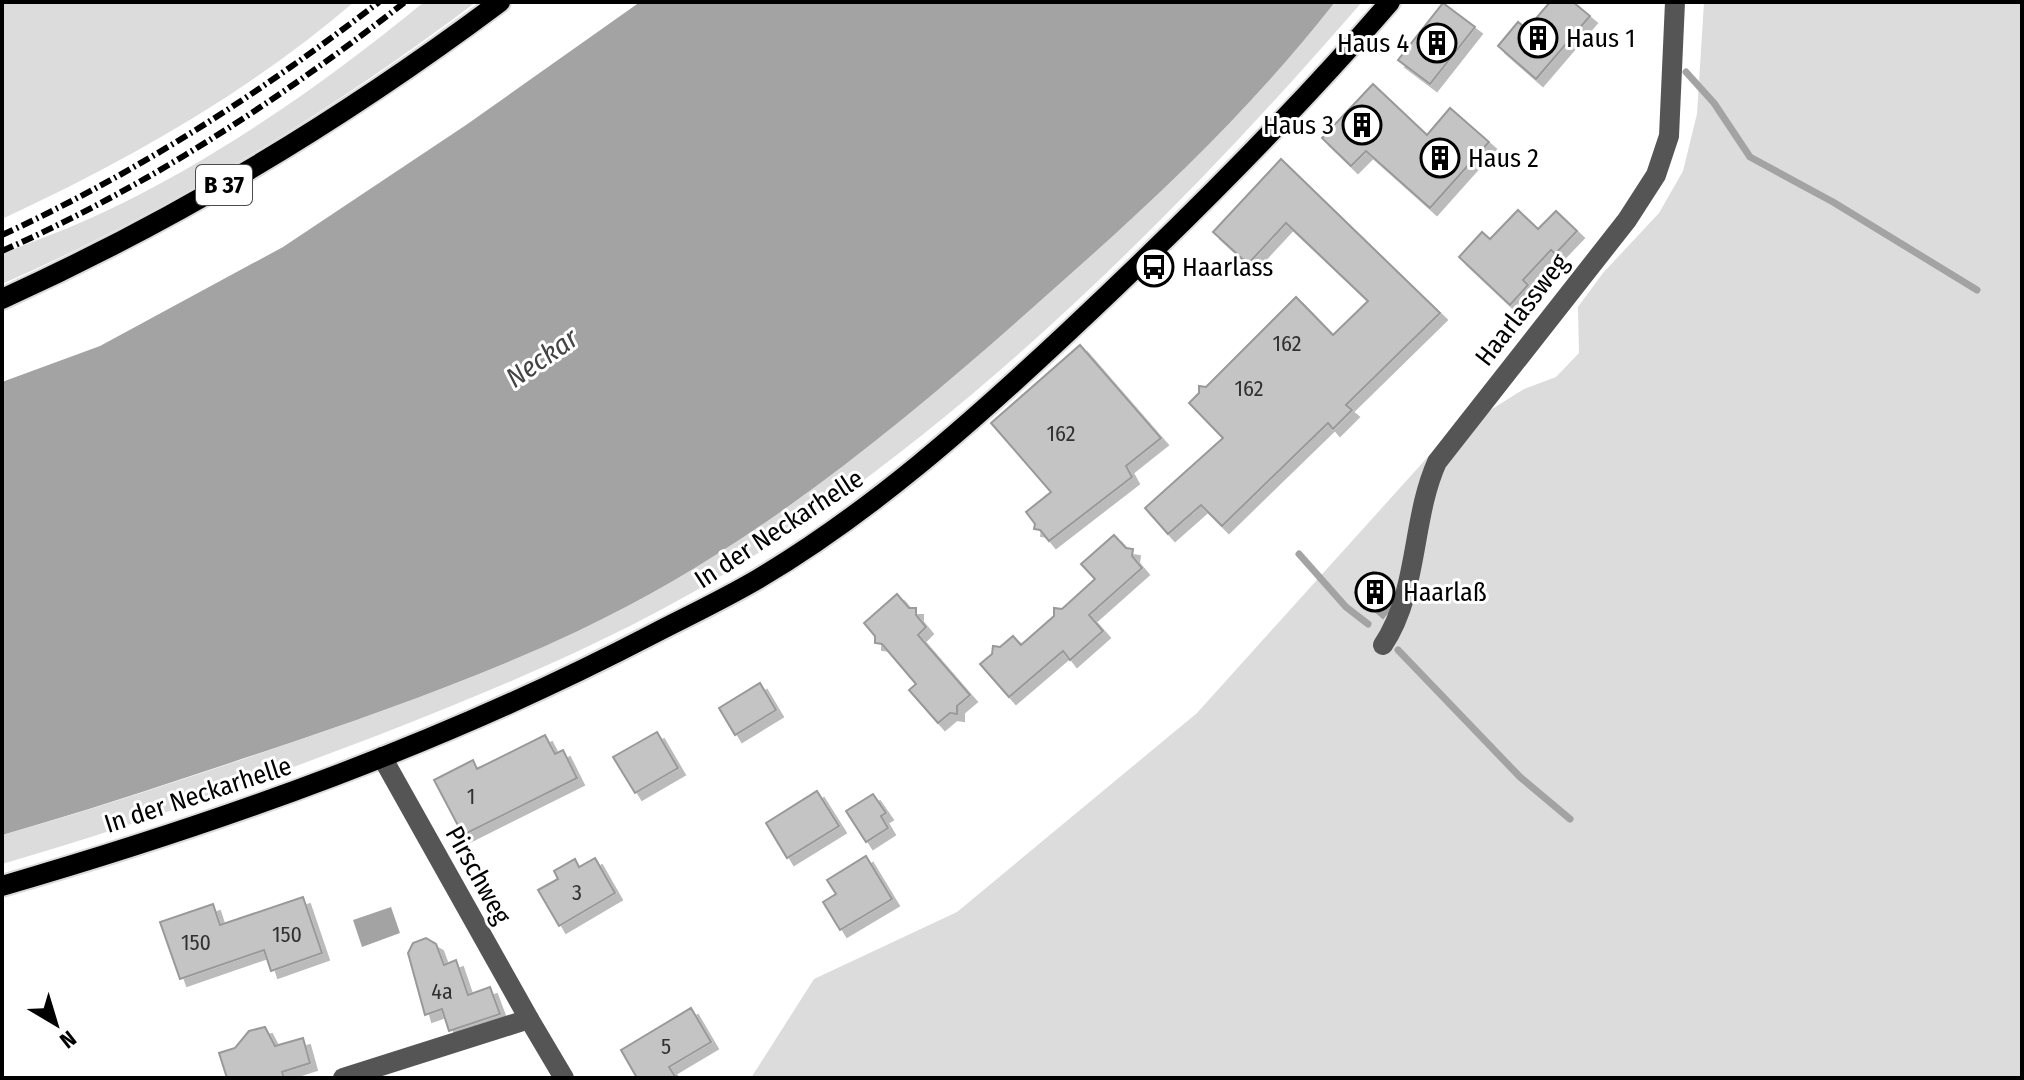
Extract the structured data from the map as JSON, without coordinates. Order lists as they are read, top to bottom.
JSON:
{
  "streets": {
    "main road": ["B 37", "In der Neckarhelle"],
    "street": ["Haarlassweg", "Pirschweg"]
  },
  "crossings": [
    ["In der Neckarhelle", "Pirschweg"]
  ],
  "water": ["Neckar"],
  "places": {
    "building": [
      "Haus 1",
      "Haus 4",
      "Haus 3",
      "Haus 2",
      "Haarlaß"
    ],
    "bus stop": ["Haarlass"]
  },
  "house_numbers": [
    "162",
    "162",
    "162",
    "1",
    "3",
    "150",
    "150",
    "4a",
    "5"
  ],
  "north": "bottom right"
}
